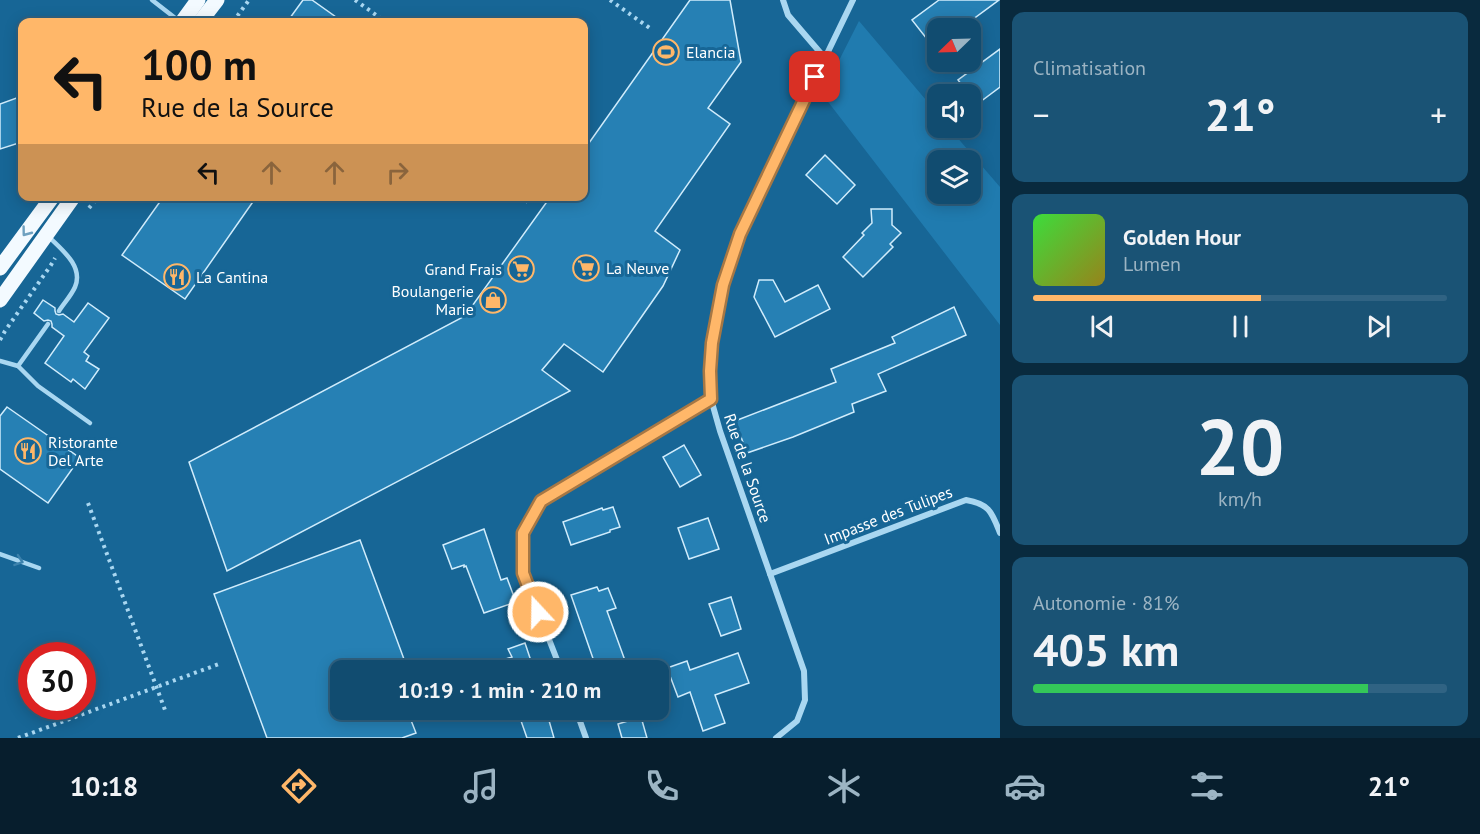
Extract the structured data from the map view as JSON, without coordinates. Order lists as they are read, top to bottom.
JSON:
{
  "streets": {
    "street": ["Rue de la Source", "Impasse des Tulipes"]
  },
  "crossings": [
    ["Rue de la Source", "Impasse des Tulipes"]
  ],
  "places": {
    "sports": ["Elancia"],
    "supermarket": ["La Neuve", "Grand Frais"],
    "restaurant": ["La Cantina", "Ristorante Del Arte"],
    "shop": ["Boulangerie Marie"]
  },
  "north": "bottom left",
  "page": {
    "tile": [
      "Climatisation",
      ["20", "km/h"],
      ["Autonomie · 81%", "405 km"]
    ],
    "turn": ["100 m", "Rue de la Source"],
    "heat": ["−", "21°", "+"],
    "song": ["Golden Hour", "Lumen"],
    "limit": "30",
    "trip": "10:19 · 1 min · 210 m",
    "tabs": ["10:18", "21°"]
  }
}
